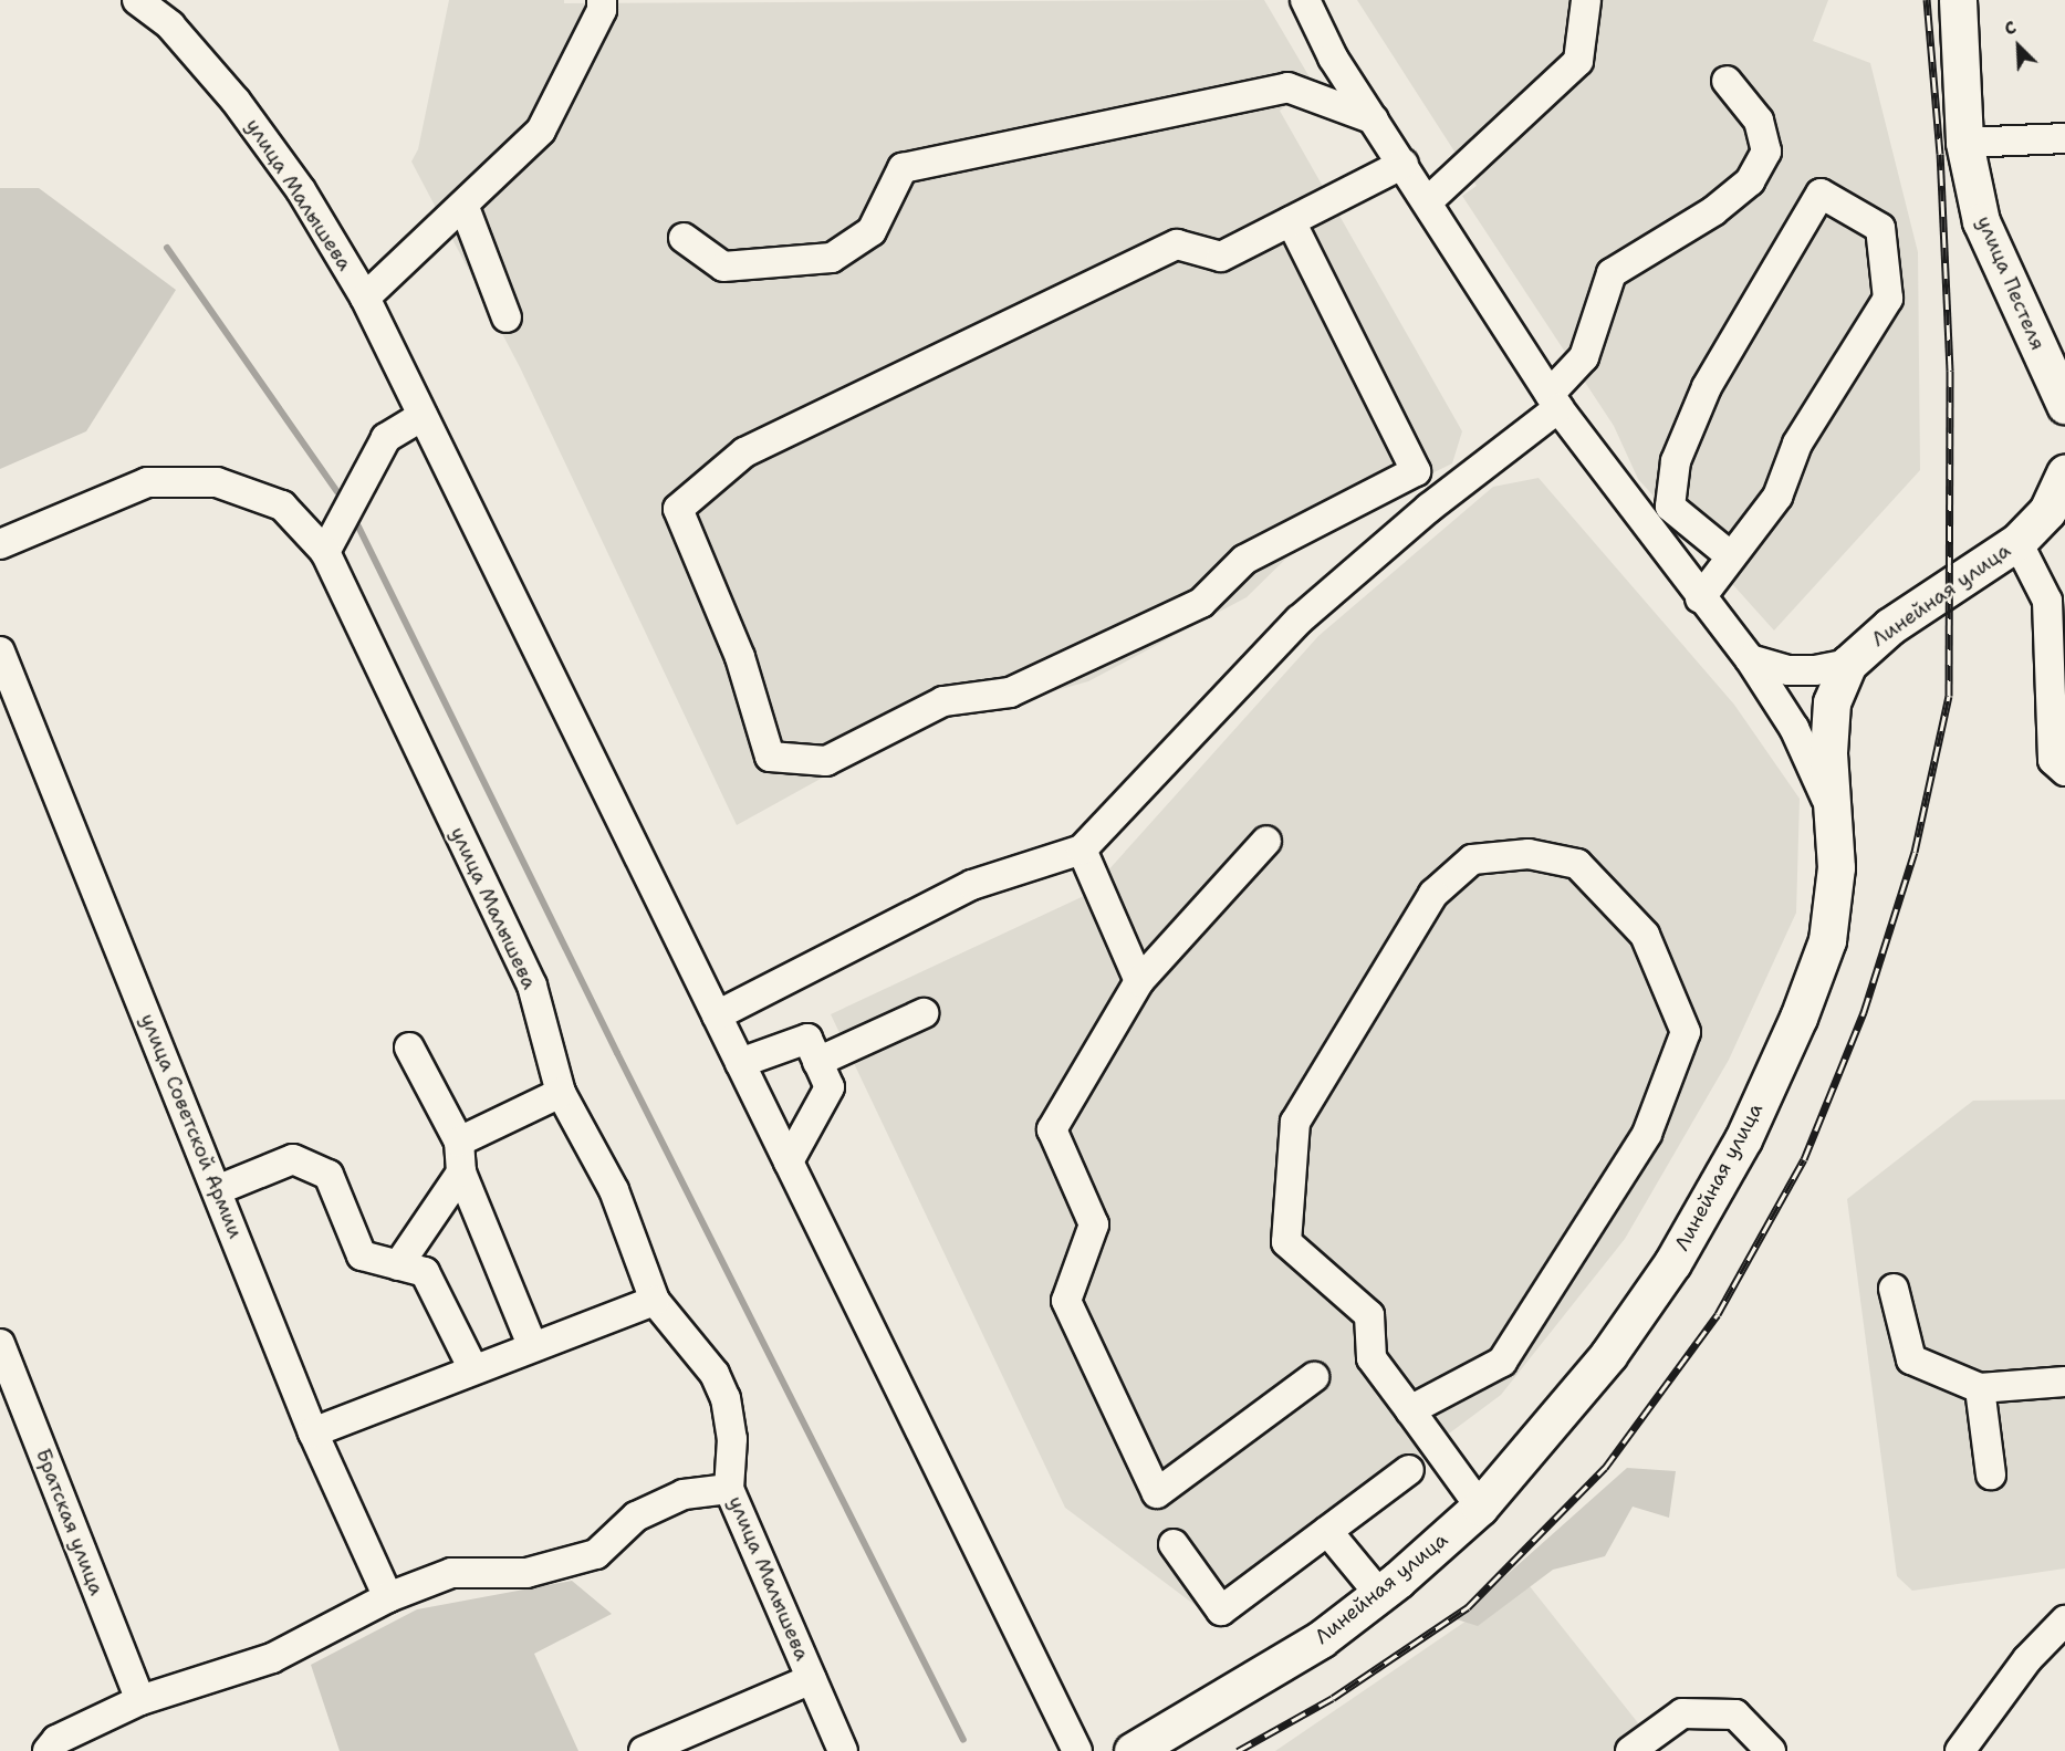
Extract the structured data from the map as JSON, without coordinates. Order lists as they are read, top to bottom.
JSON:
{
  "streets": {
    "main road": ["улица Пестеля", "Линейная улица"],
    "street": ["улица Малышева", "улица Советской Армии", "Братская улица"]
  },
  "north": "top left"
}
